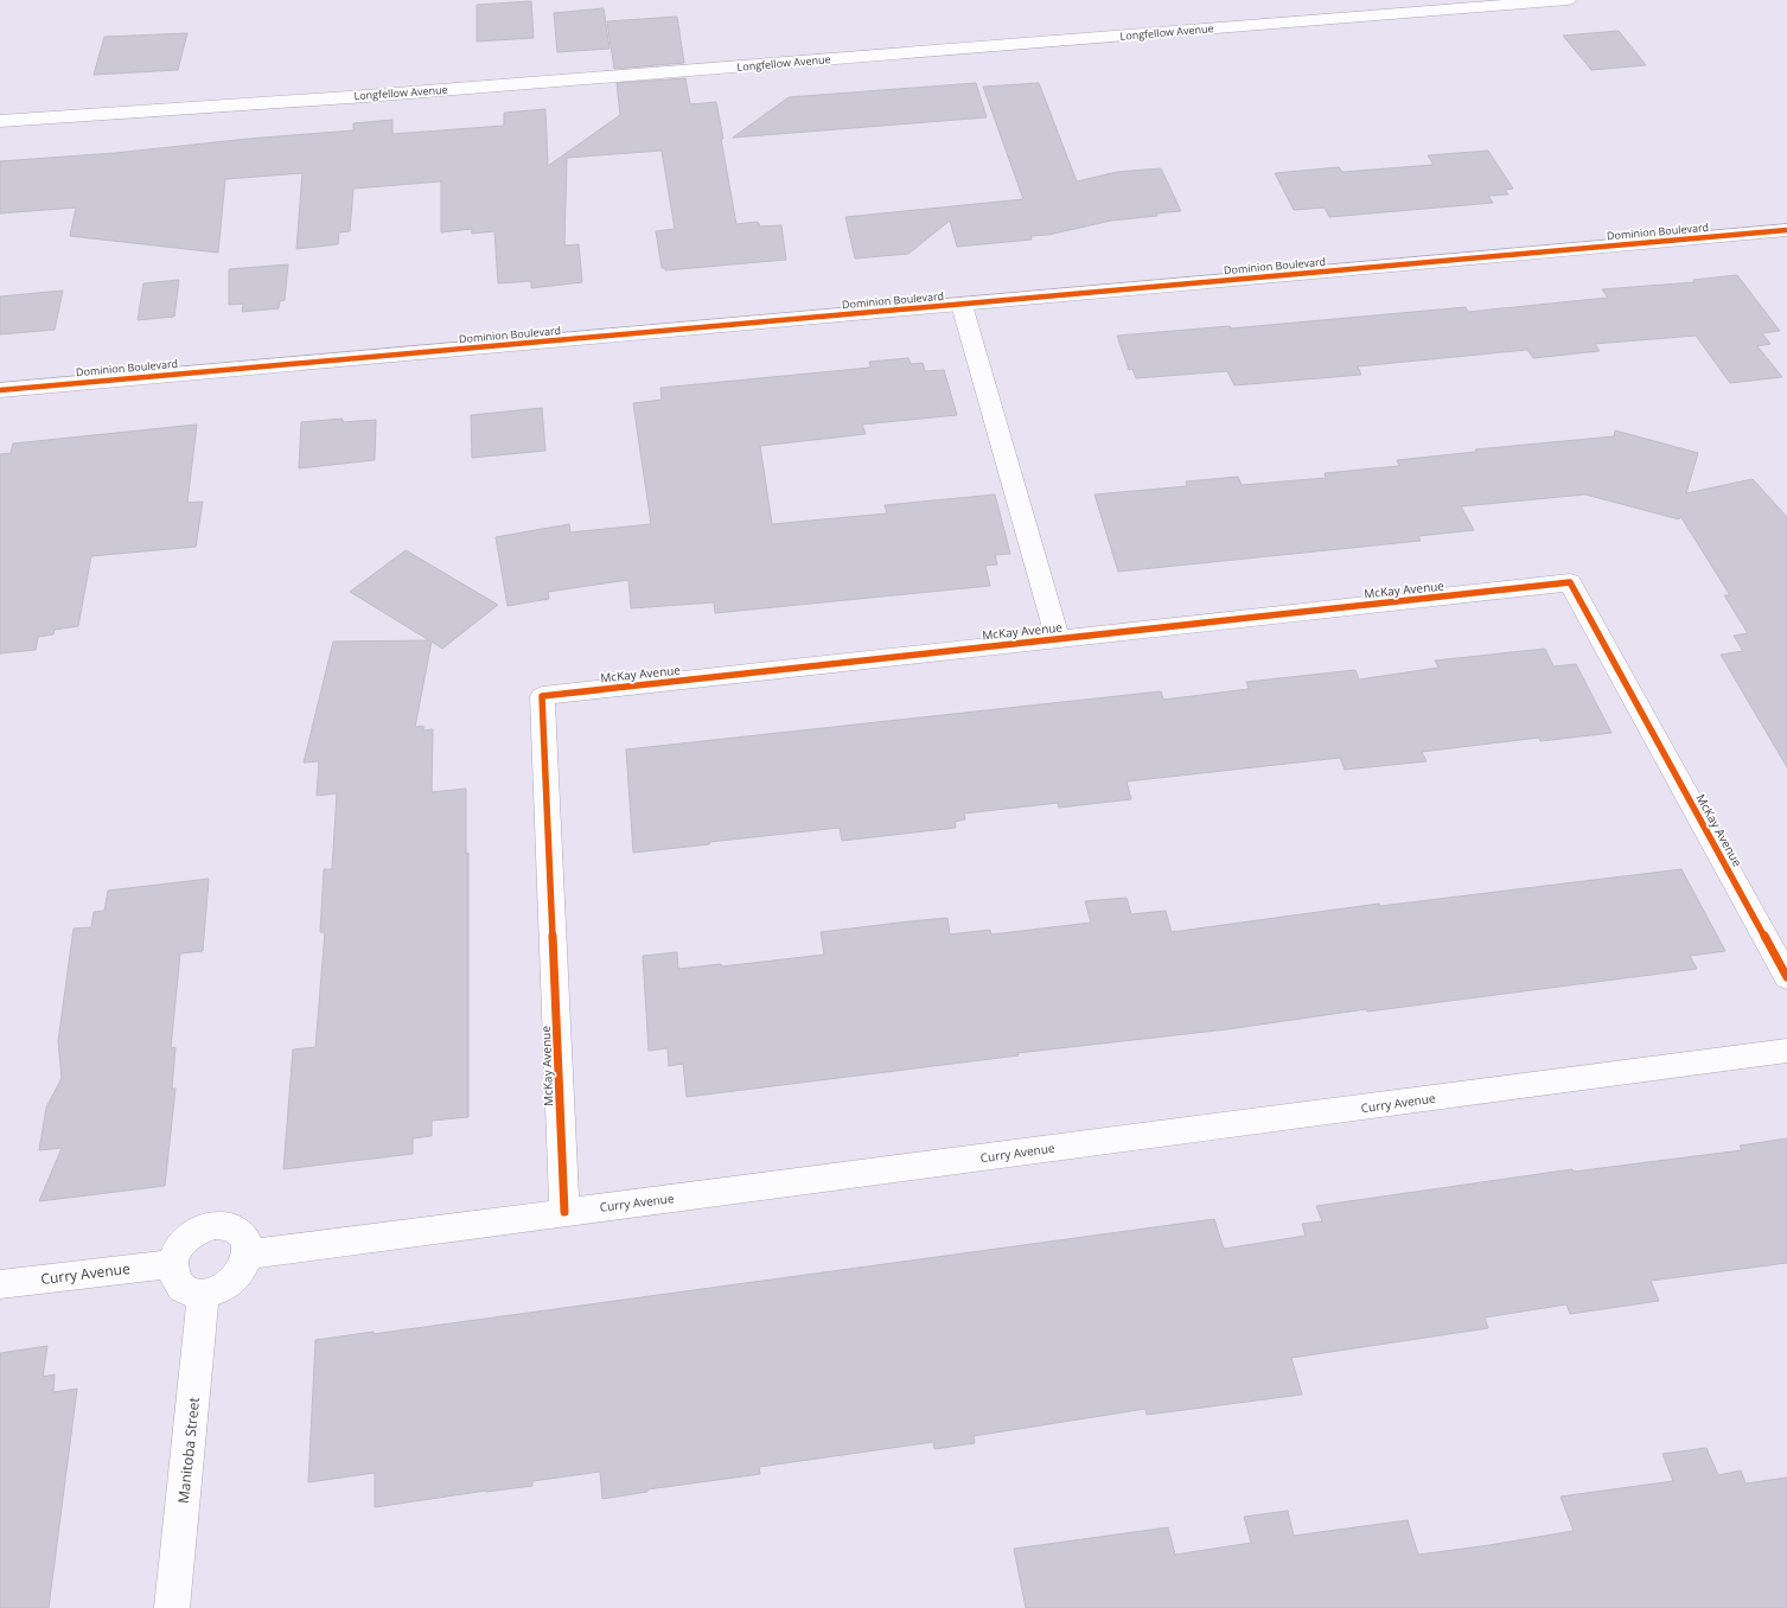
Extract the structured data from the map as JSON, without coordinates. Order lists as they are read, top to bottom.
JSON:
{
  "streets": {
    "street": [
      "Longfellow Avenue",
      "Dominion Boulevard",
      "McKay Avenue",
      "Curry Avenue",
      "Manitoba Street"
    ]
  },
  "crossings": [
    ["McKay Avenue", "Curry Avenue"],
    ["Curry Avenue", "Manitoba Street"]
  ]
}
